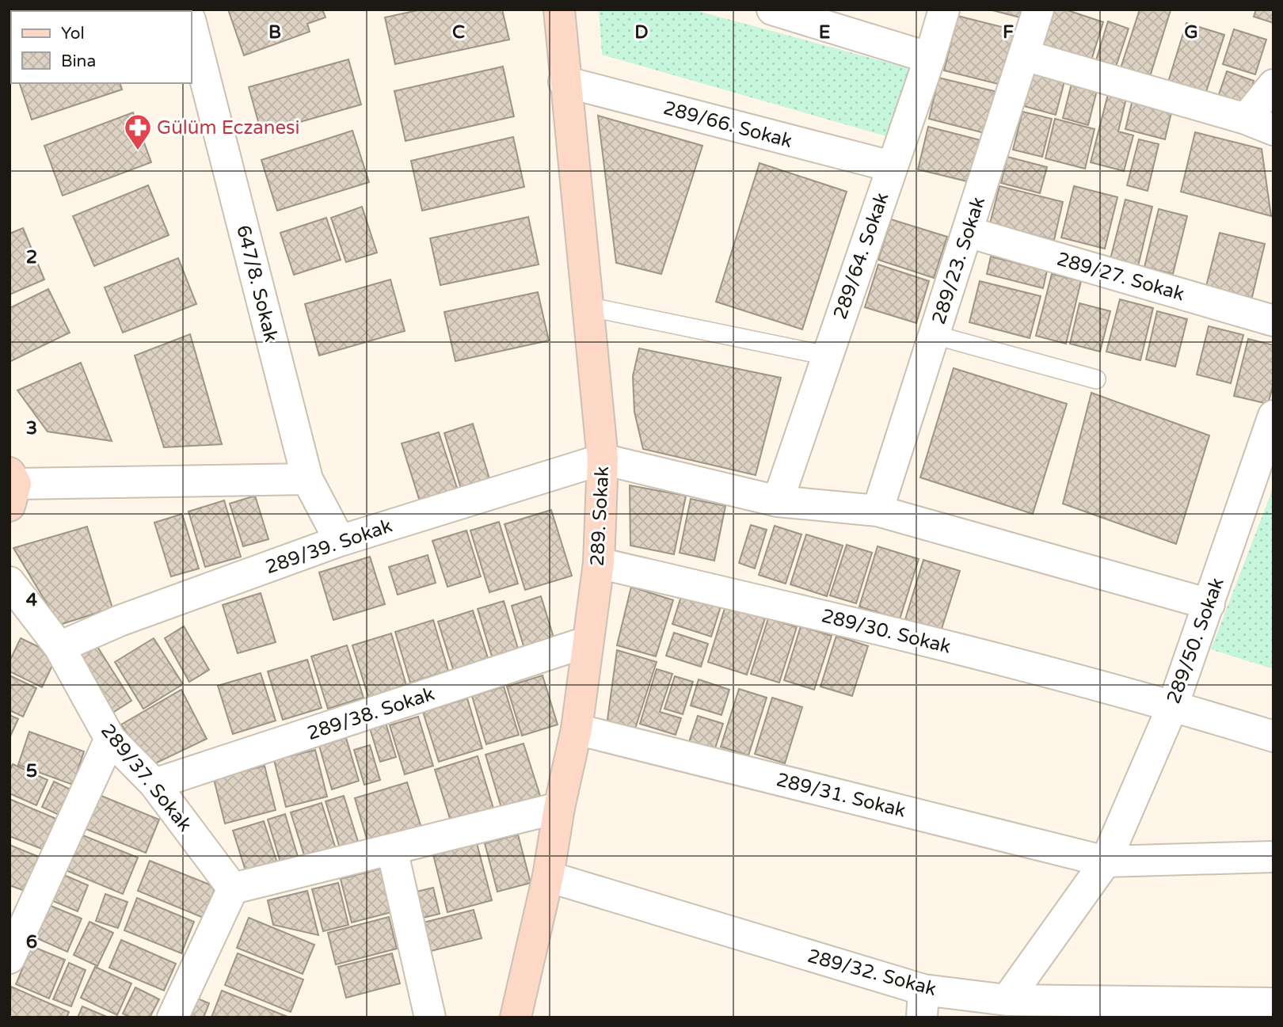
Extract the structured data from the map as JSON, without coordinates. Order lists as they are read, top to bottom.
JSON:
{
  "streets": {
    "street": [
      "289/66. Sokak",
      "289/64. Sokak",
      "289/23. Sokak",
      "289/27. Sokak",
      "647/8. Sokak",
      "289. Sokak",
      "289/39. Sokak",
      "289/30. Sokak",
      "289/50. Sokak",
      "289/38. Sokak",
      "289/37. Sokak",
      "289/31. Sokak",
      "289/32. Sokak"
    ]
  },
  "crossings": [
    ["289/66. Sokak", "289/64. Sokak"],
    ["289/66. Sokak", "289. Sokak"],
    ["289/23. Sokak", "289/27. Sokak"],
    ["647/8. Sokak", "289/39. Sokak"],
    ["289. Sokak", "289/39. Sokak"],
    ["289. Sokak", "289/30. Sokak"],
    ["289. Sokak", "289/38. Sokak"],
    ["289. Sokak", "289/31. Sokak"],
    ["289. Sokak", "289/32. Sokak"],
    ["289/39. Sokak", "289/37. Sokak"],
    ["289/30. Sokak", "289/50. Sokak"],
    ["289/50. Sokak", "289/31. Sokak"],
    ["289/50. Sokak", "289/32. Sokak"],
    ["289/38. Sokak", "289/37. Sokak"]
  ],
  "places": {
    "pharmacy": ["Gülüm Eczanesi"]
  },
  "legend": ["Yol", "Bina"],
  "grid": {
    "columns": [
      "B",
      "C",
      "D",
      "E",
      "F",
      "G"
    ],
    "rows": [
      "2",
      "3",
      "4",
      "5",
      "6"
    ]
  }
}
